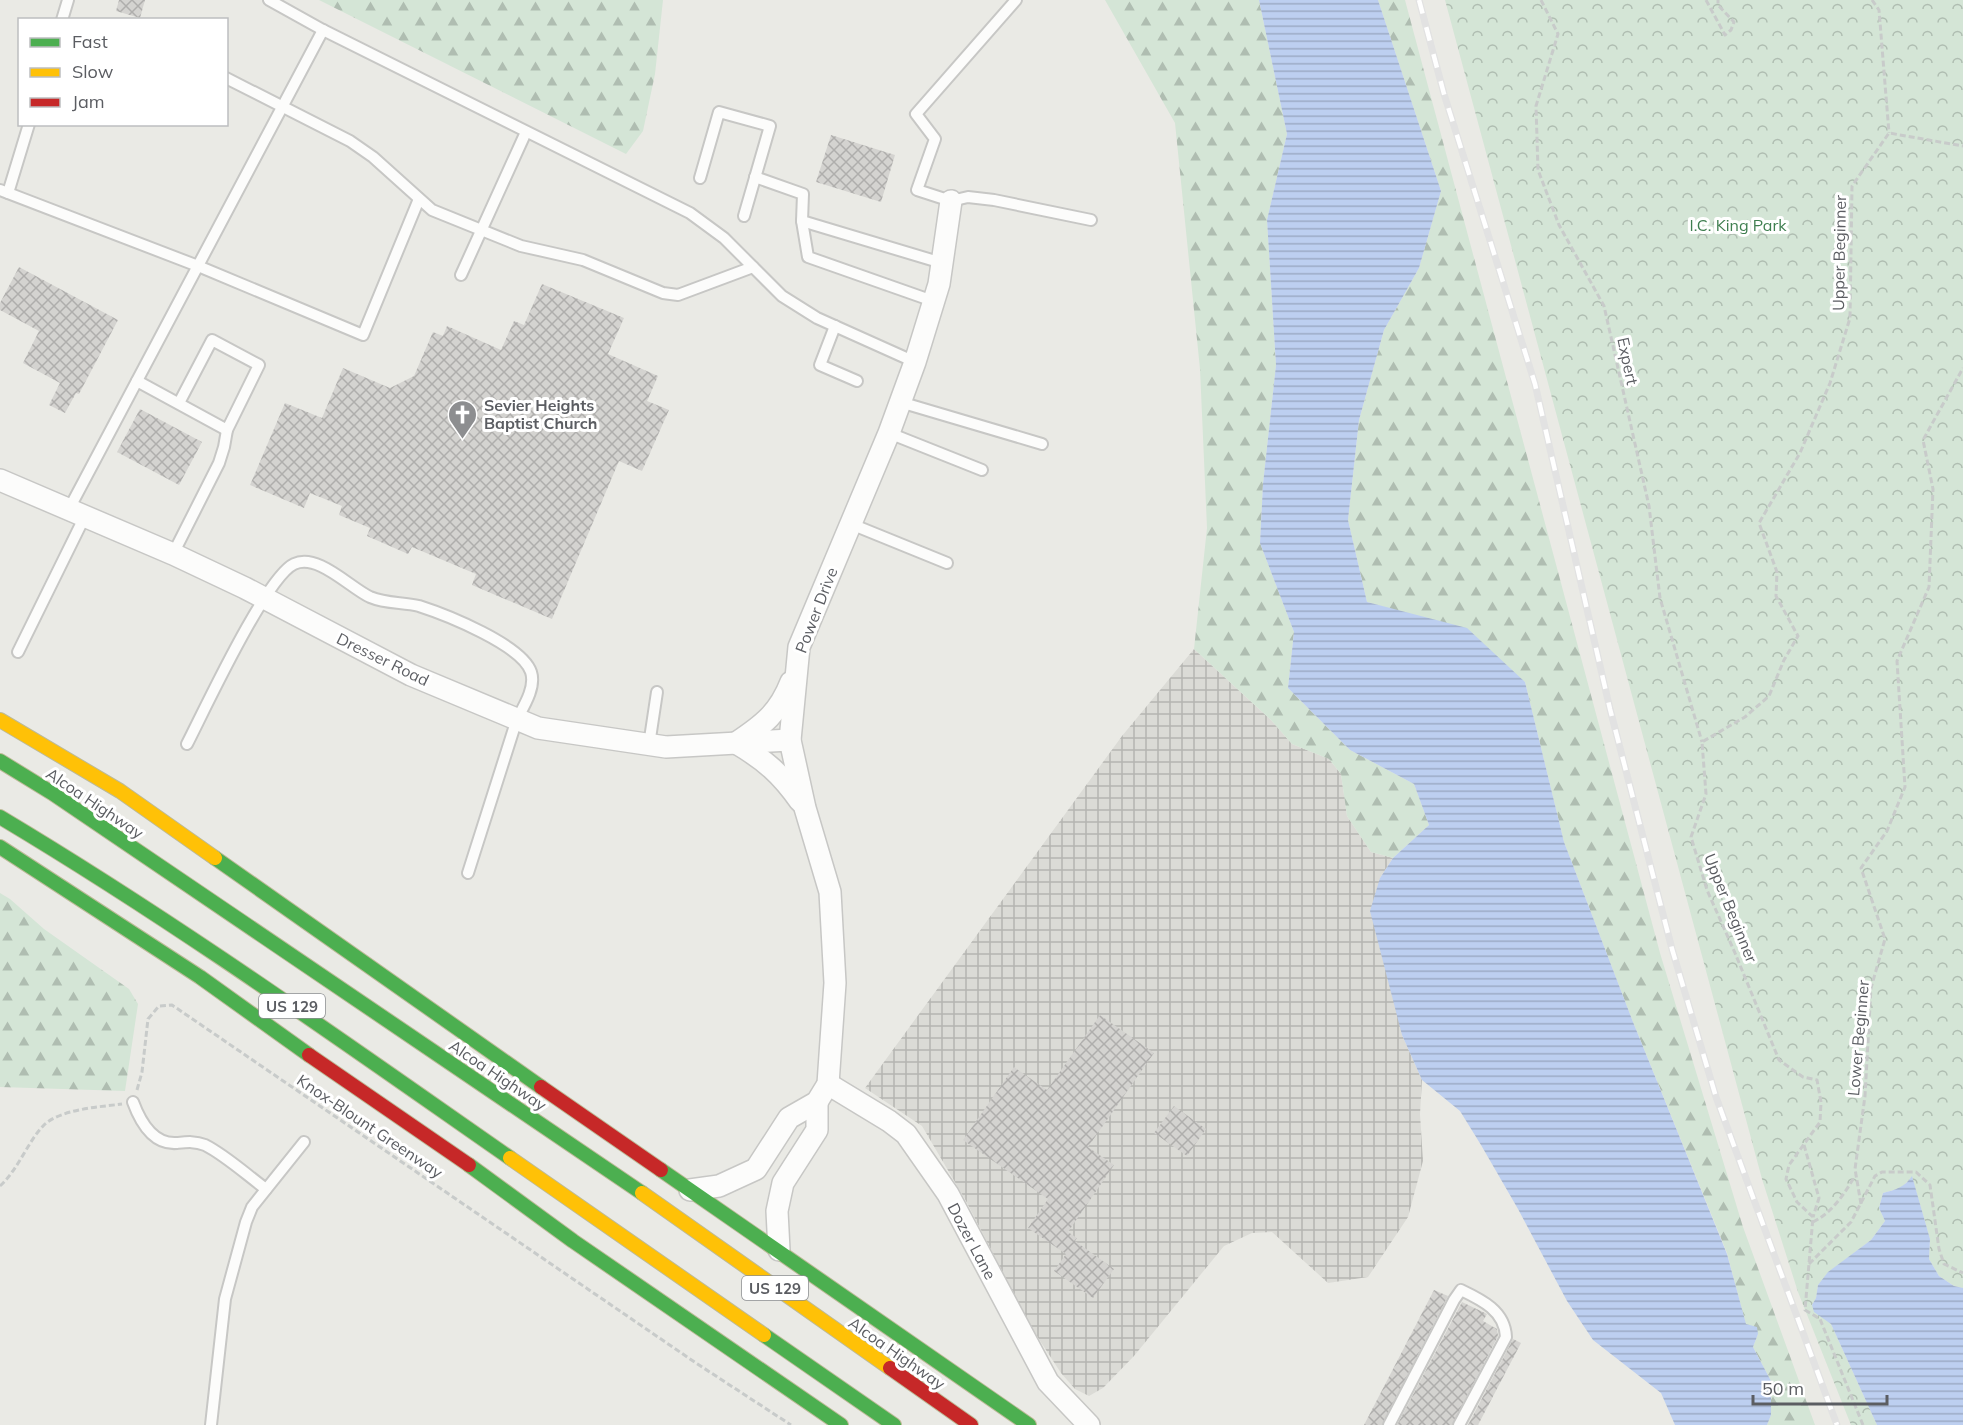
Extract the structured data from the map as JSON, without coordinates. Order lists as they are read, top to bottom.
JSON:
{
  "streets": {
    "highway": ["Alcoa Highway", "US 129"],
    "street": ["Power Drive", "Dresser Road", "Dozer Lane"],
    "path": [
      "Upper Beginner",
      "Expert",
      "Lower Beginner",
      "Knox-Blount Greenway"
    ]
  },
  "crossings": [
    ["Upper Beginner", "Expert"],
    ["Power Drive", "Dresser Road"],
    ["Power Drive", "Dozer Lane"]
  ],
  "parks": ["I.C. King Park"],
  "places": {
    "church": ["Sevier Heights Baptist Church"]
  },
  "legend": ["Fast", "Slow", "Jam"],
  "scale_bar": "50 m"
}
